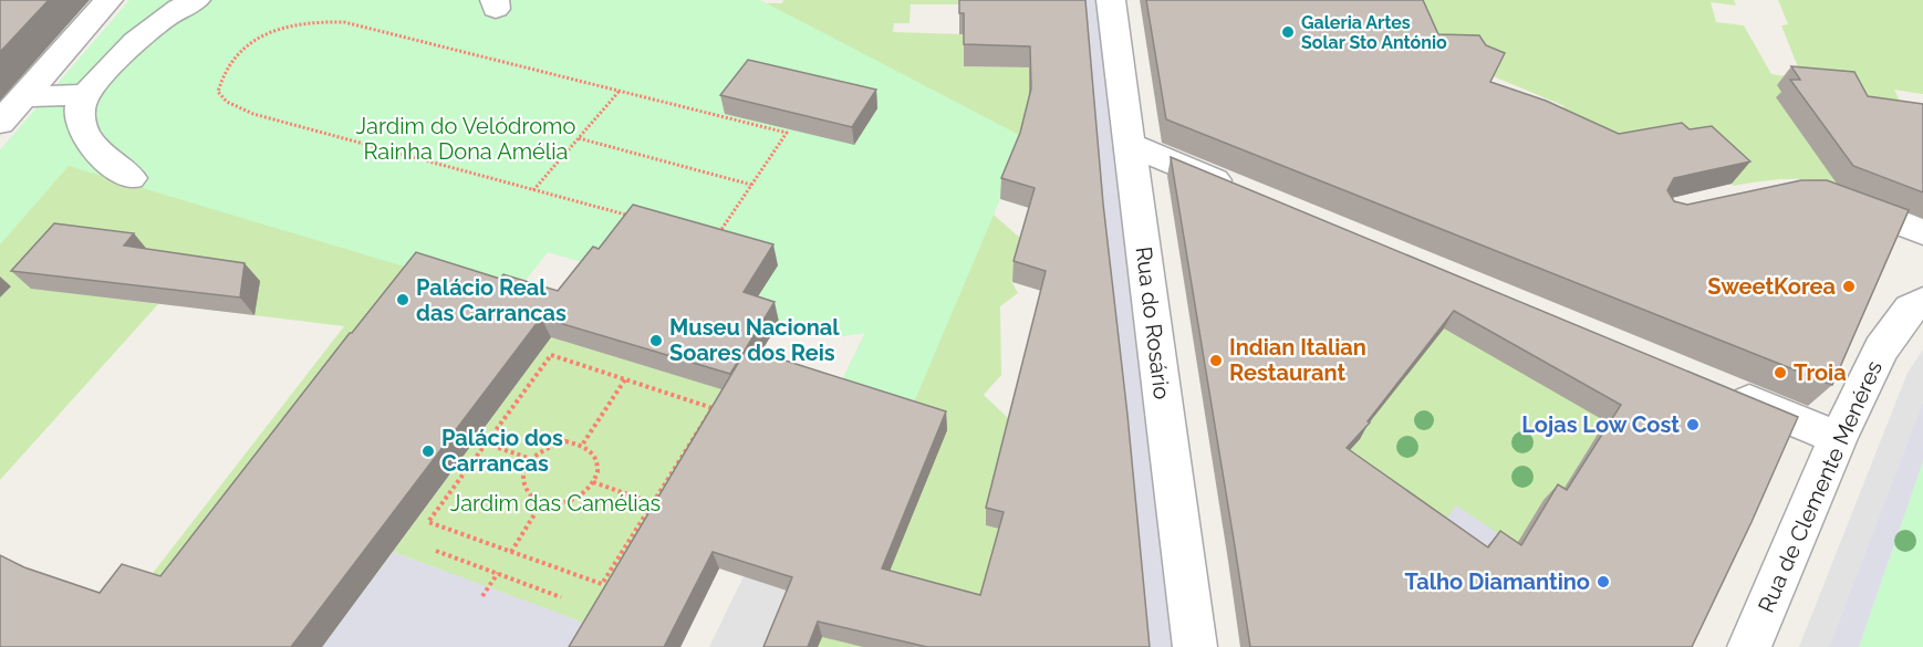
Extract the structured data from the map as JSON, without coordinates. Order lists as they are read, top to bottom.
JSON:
{
  "streets": {
    "street": ["Rua do Rosário", "Rua de Clemente Menéres"]
  },
  "parks": ["Jardim do Velódromo Rainha Dona Amélia", "Jardim das Camélias"],
  "places": [
    "Galeria Artes Solar Sto António",
    "SweetKorea",
    "Palácio Real das Carrancas",
    "Museu Nacional Soares dos Reis",
    "Indian Italian Restaurant",
    "Troia",
    "Lojas Low Cost",
    "Palácio dos Carrancas",
    "Talho Diamantino"
  ]
}
